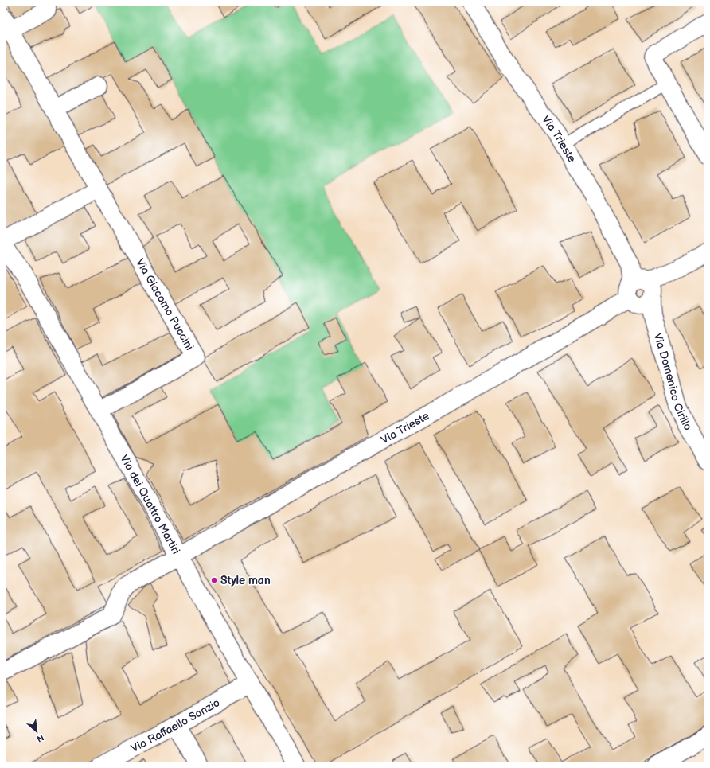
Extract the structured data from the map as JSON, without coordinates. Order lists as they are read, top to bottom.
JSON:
{
  "streets": {
    "street": [
      "Via Trieste",
      "Via Giacomo Puccini",
      "Via Domenico Cirillo",
      "Via dei Quattro Martiri",
      "Via Raffaello Sanzio"
    ]
  },
  "crossings": [
    ["Via Trieste", "Via Domenico Cirillo"],
    ["Via Trieste", "Via dei Quattro Martiri"],
    ["Via Giacomo Puccini", "Via dei Quattro Martiri"],
    ["Via dei Quattro Martiri", "Via Raffaello Sanzio"]
  ],
  "places": ["Style man"],
  "north": "bottom right"
}
